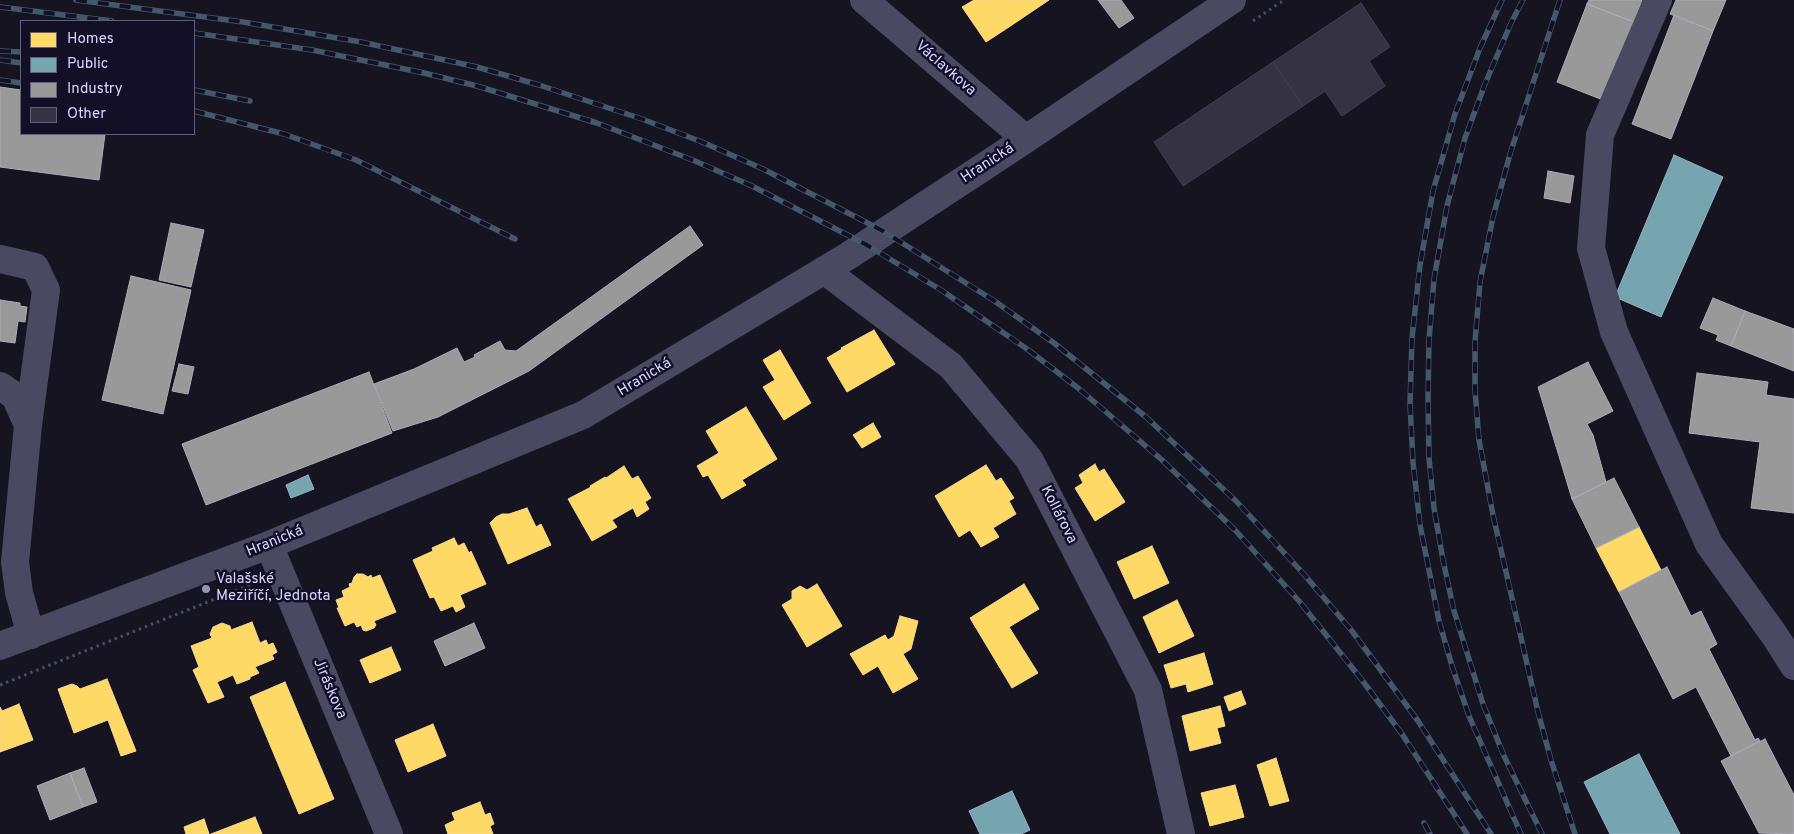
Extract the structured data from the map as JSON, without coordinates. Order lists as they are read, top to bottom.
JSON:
{
  "streets": {
    "street": [
      "Václavkova",
      "Hranická",
      "Kollárova",
      "Jiráskova"
    ]
  },
  "crossings": [
    ["Václavkova", "Hranická"],
    ["Hranická", "Kollárova"],
    ["Hranická", "Jiráskova"]
  ],
  "places": ["Valašské Meziříčí, Jednota"],
  "legend": [
    "Homes",
    "Public",
    "Industry",
    "Other"
  ]
}
